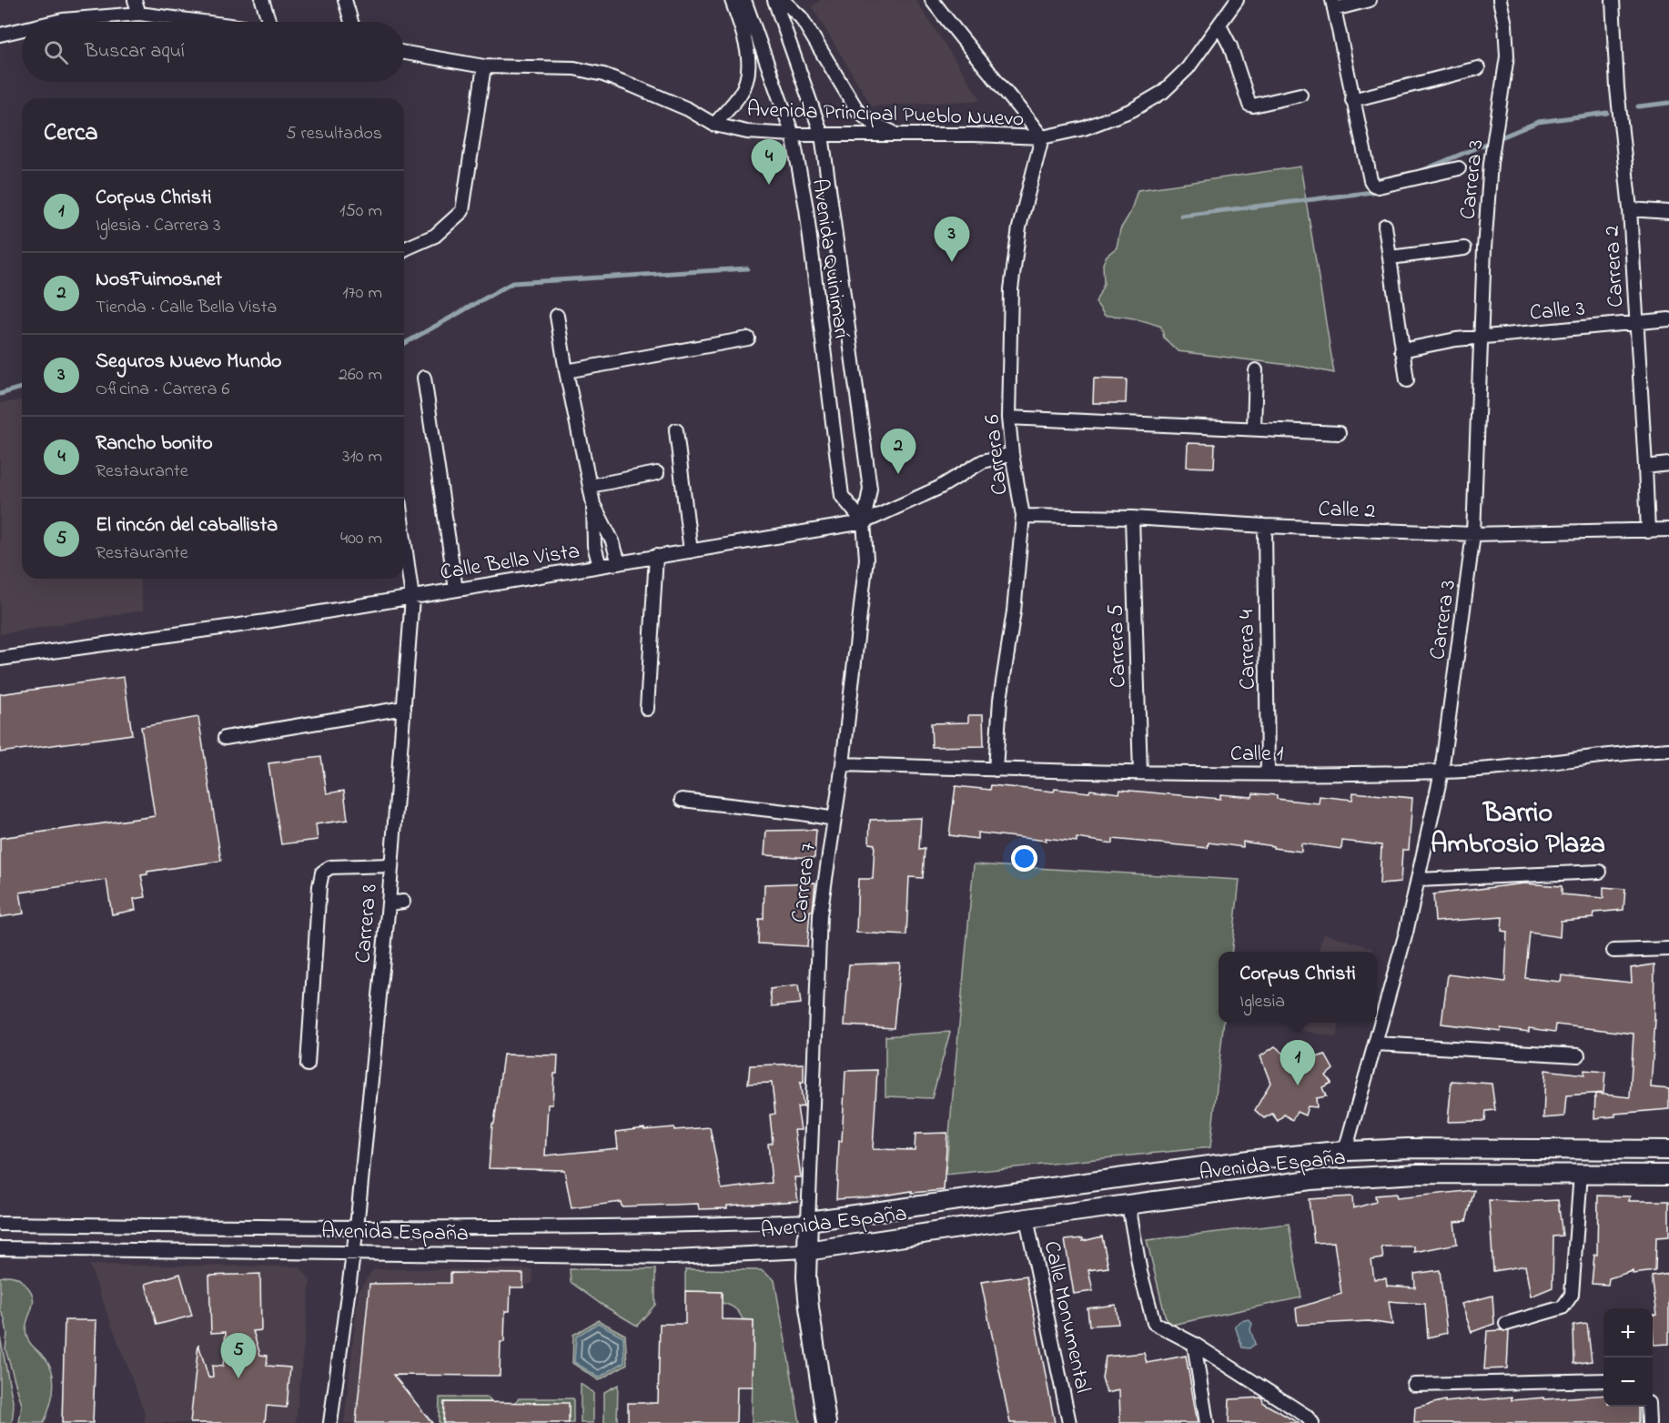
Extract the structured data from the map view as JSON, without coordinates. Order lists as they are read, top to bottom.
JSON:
{
  "streets": {
    "street": [
      "Avenida Principal Pueblo Nuevo",
      "Carrera 3",
      "Avenida Quinimarí",
      "Carrera 2",
      "Calle 3",
      "Carrera 6",
      "Calle 2",
      "Calle Bella Vista",
      "Carrera 5",
      "Carrera 4",
      "Calle 1",
      "Carrera 7",
      "Carrera 8",
      "Avenida España",
      "Calle Monumental"
    ]
  },
  "crossings": [
    ["Avenida Principal Pueblo Nuevo", "Avenida Quinimarí"],
    ["Avenida Principal Pueblo Nuevo", "Carrera 6"],
    ["Carrera 3", "Calle 3"],
    ["Carrera 3", "Calle 2"],
    ["Carrera 3", "Calle 1"],
    ["Carrera 3", "Avenida España"],
    ["Avenida Quinimarí", "Calle Bella Vista"],
    ["Avenida Quinimarí", "Carrera 7"],
    ["Carrera 2", "Calle 3"],
    ["Carrera 2", "Calle 2"],
    ["Carrera 6", "Calle 2"],
    ["Carrera 6", "Calle Bella Vista"],
    ["Carrera 6", "Calle 1"],
    ["Calle 2", "Carrera 5"],
    ["Calle 2", "Carrera 4"],
    ["Calle Bella Vista", "Carrera 7"],
    ["Calle Bella Vista", "Carrera 8"],
    ["Carrera 5", "Calle 1"],
    ["Carrera 4", "Calle 1"],
    ["Calle 1", "Carrera 7"],
    ["Carrera 7", "Avenida España"],
    ["Carrera 8", "Avenida España"],
    ["Avenida España", "Calle Monumental"]
  ],
  "districts": ["Barrio Ambrosio Plaza"],
  "page": {
    "search": "Buscar aquí",
    "heading": ["Cerca", "5 resultados"],
    "pins": [
      "4",
      "3",
      "2",
      "1",
      "5"
    ],
    "list": [
      {
        "mark": "1",
        "name": "Corpus Christi",
        "note": "Iglesia · Carrera 3",
        "value": "150 m"
      },
      {
        "mark": "2",
        "name": "NosFuimos.net",
        "note": "Tienda · Calle Bella Vista",
        "value": "170 m"
      },
      {
        "mark": "3",
        "name": "Seguros Nuevo Mundo",
        "note": "Oficina · Carrera 6",
        "value": "260 m"
      },
      {
        "mark": "4",
        "name": "Rancho bonito",
        "note": "Restaurante",
        "value": "310 m"
      },
      {
        "mark": "5",
        "name": "El rincón del caballista",
        "note": "Restaurante",
        "value": "400 m"
      }
    ],
    "popup": ["Corpus Christi", "Iglesia"],
    "map_buttons": ["+", "−"]
  }
}
